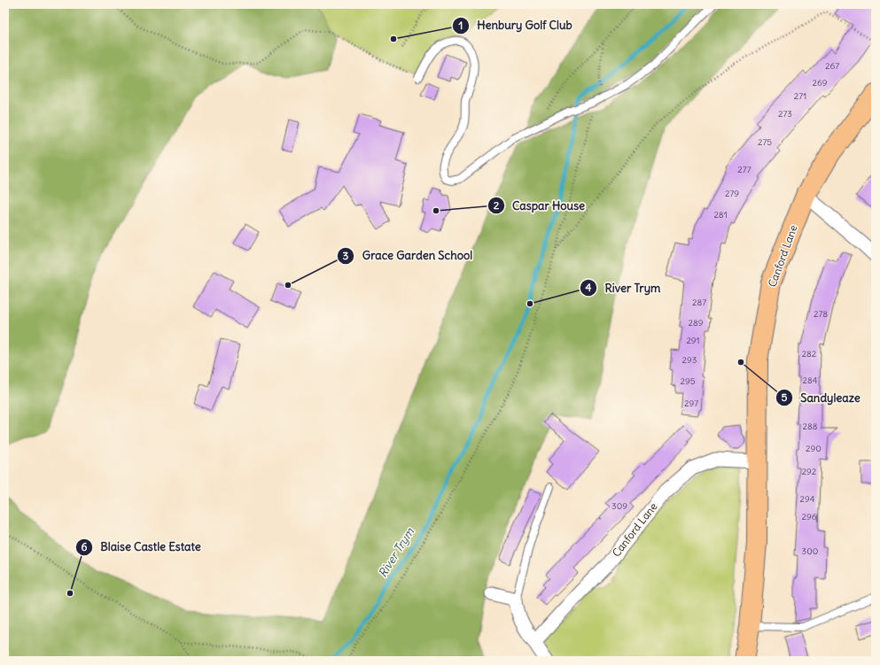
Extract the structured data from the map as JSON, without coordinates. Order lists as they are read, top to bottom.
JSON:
{
  "streets": {
    "main road": ["Canford Lane"]
  },
  "water": ["River Trym"],
  "places": [
    "Henbury Golf Club",
    "Caspar House",
    "Grace Garden School",
    "River Trym",
    "Sandyleaze",
    "Blaise Castle Estate"
  ],
  "house_numbers": [
    "267",
    "269",
    "271",
    "273",
    "275",
    "277",
    "279",
    "281",
    "287",
    "278",
    "289",
    "291",
    "282",
    "293",
    "284",
    "295",
    "297",
    "288",
    "290",
    "292",
    "294",
    "309",
    "296",
    "300"
  ]
}
